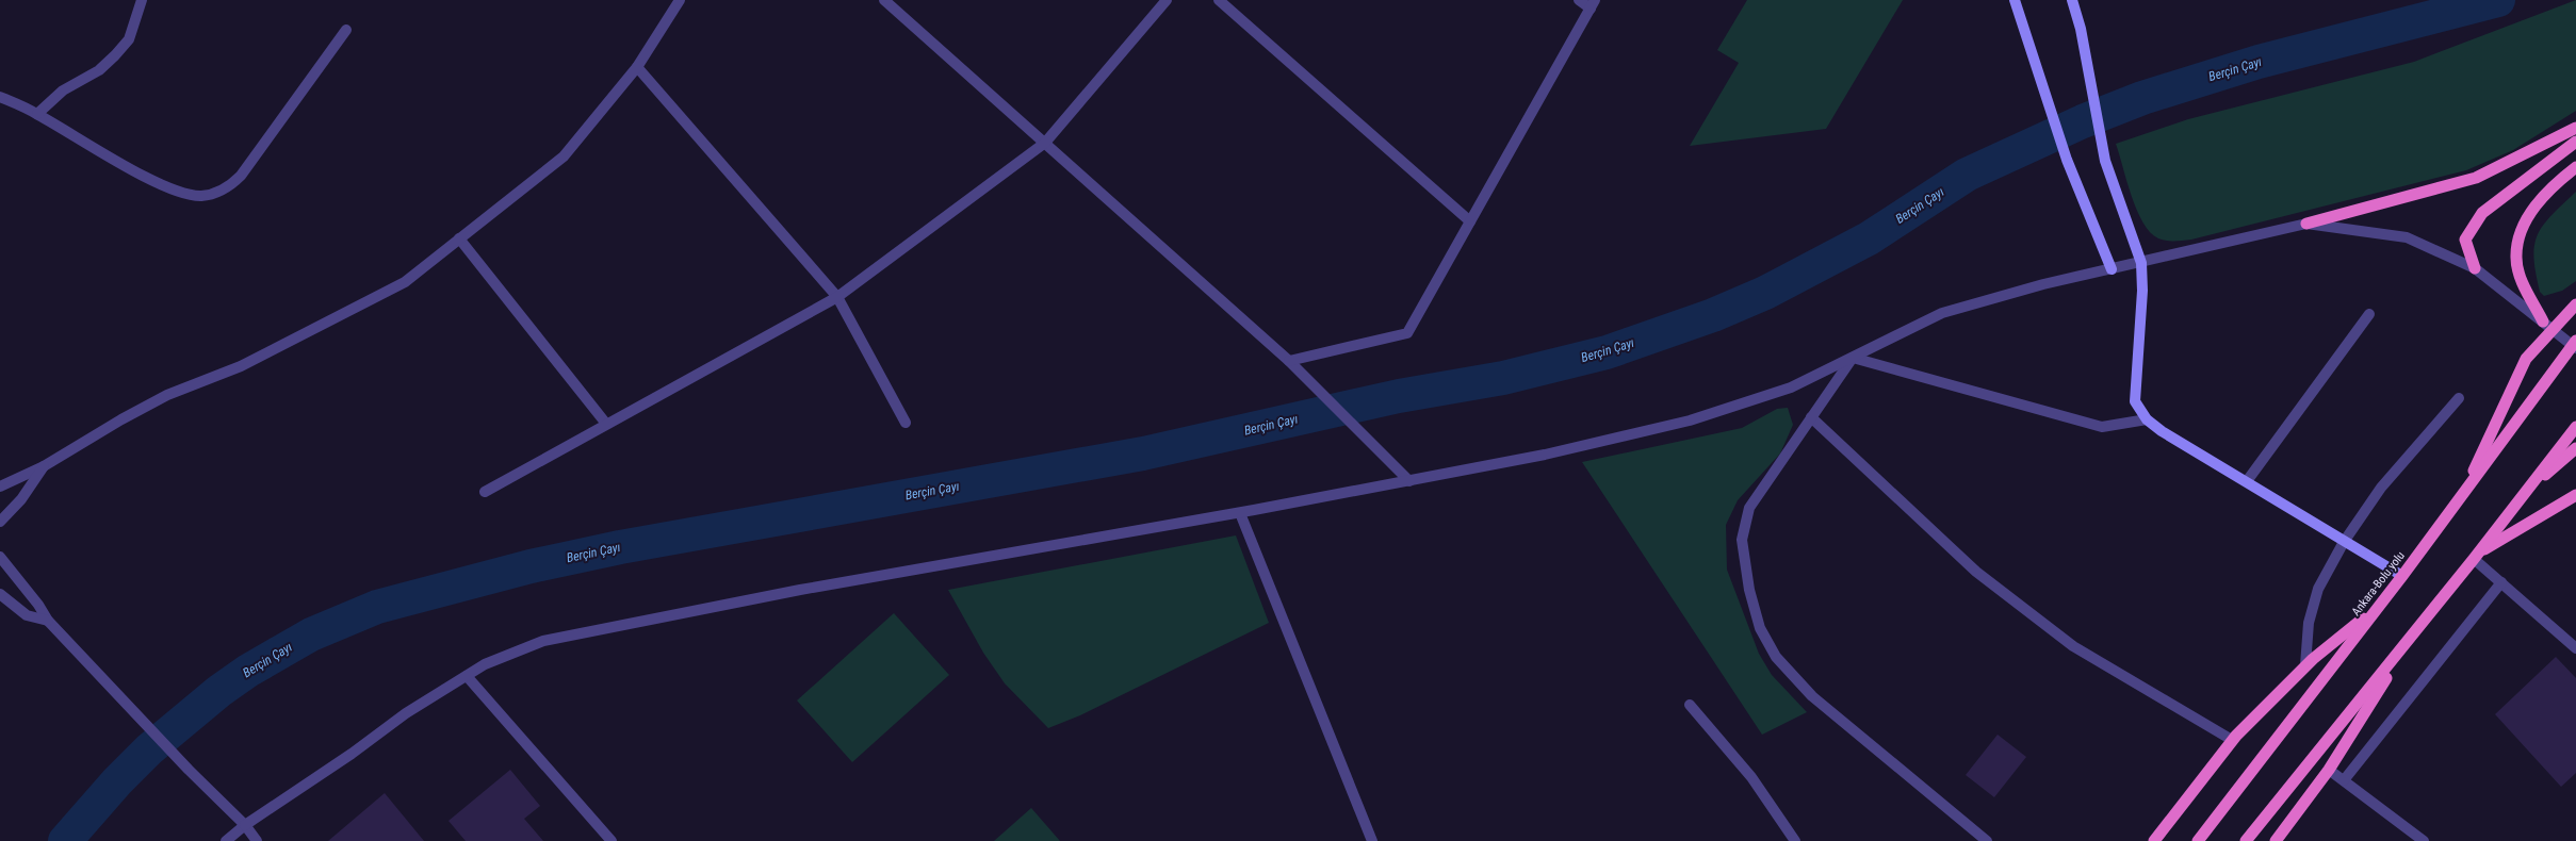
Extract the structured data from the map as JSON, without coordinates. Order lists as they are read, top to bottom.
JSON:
{
  "streets": {
    "highway": ["Ankara-Bolu yolu"]
  },
  "water": ["Berçin Çayı"]
}
